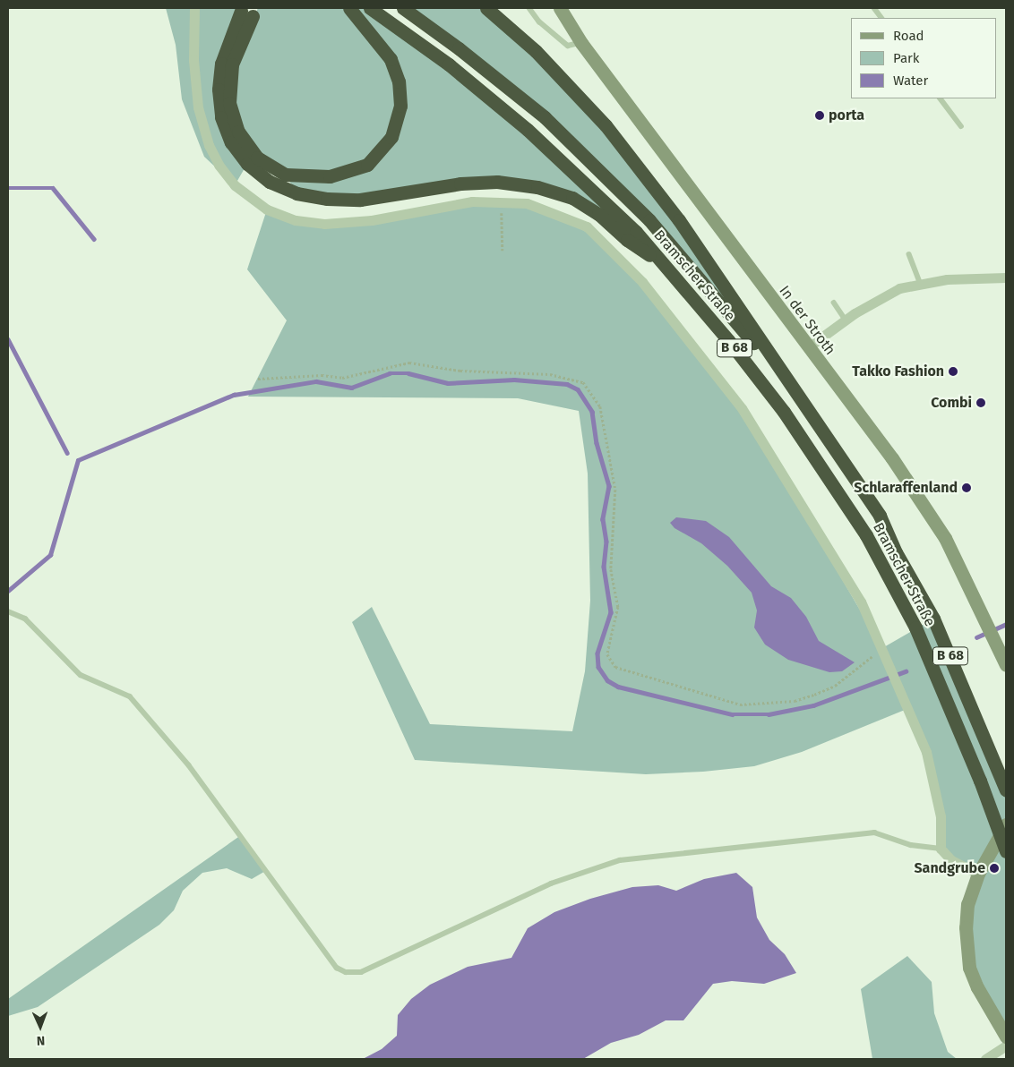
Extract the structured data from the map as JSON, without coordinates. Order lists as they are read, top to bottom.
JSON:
{
  "streets": {
    "highway": ["Bramscher Straße", "B 68"],
    "street": ["In der Stroth"]
  },
  "places": [
    "porta",
    "Takko Fashion",
    "Combi",
    "Schlaraffenland",
    "Sandgrube"
  ],
  "legend": ["Road", "Park", "Water"],
  "north": "bottom"
}
